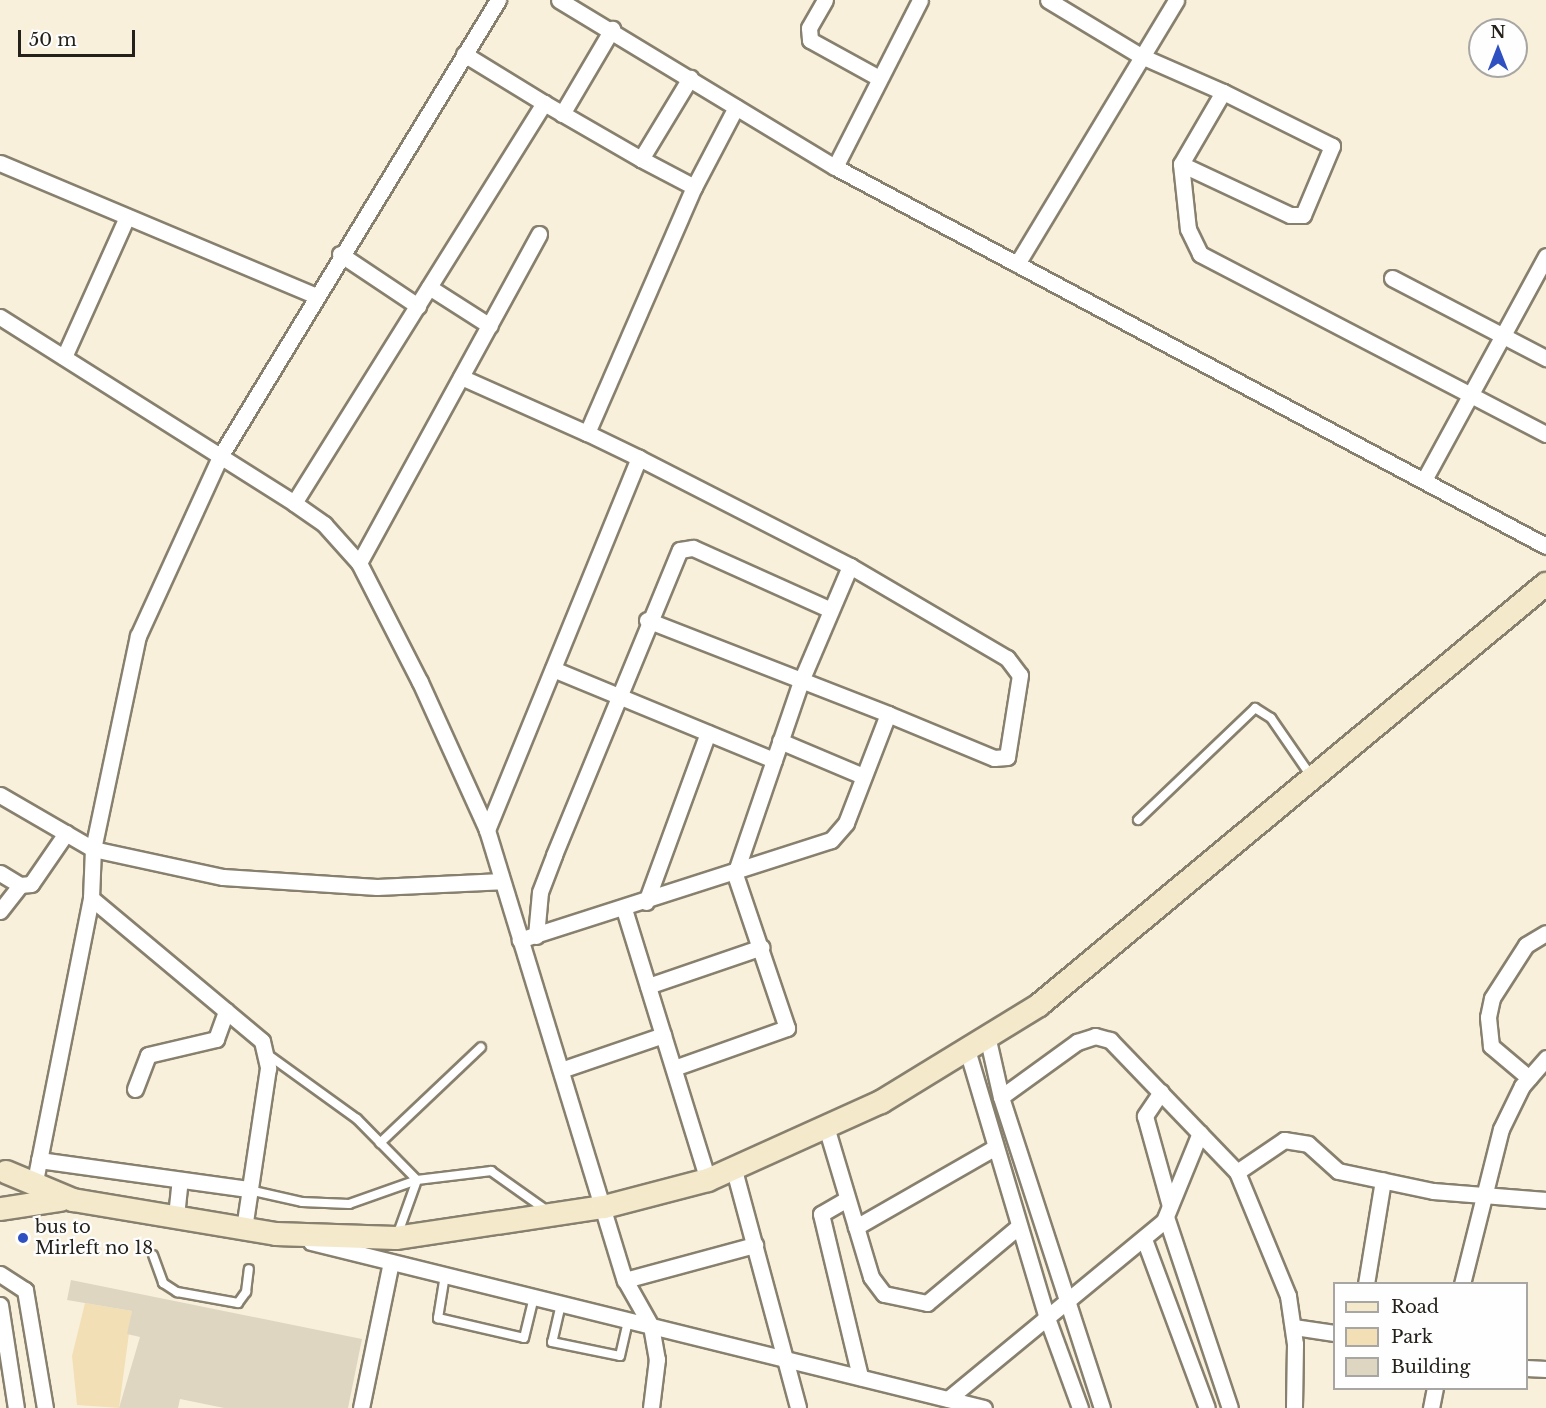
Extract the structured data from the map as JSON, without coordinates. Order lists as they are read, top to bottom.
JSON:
{
  "places": ["bus to Mirleft no 18"],
  "legend": ["Road", "Park", "Building"],
  "scale_bar": "50 m",
  "north": "top"
}
